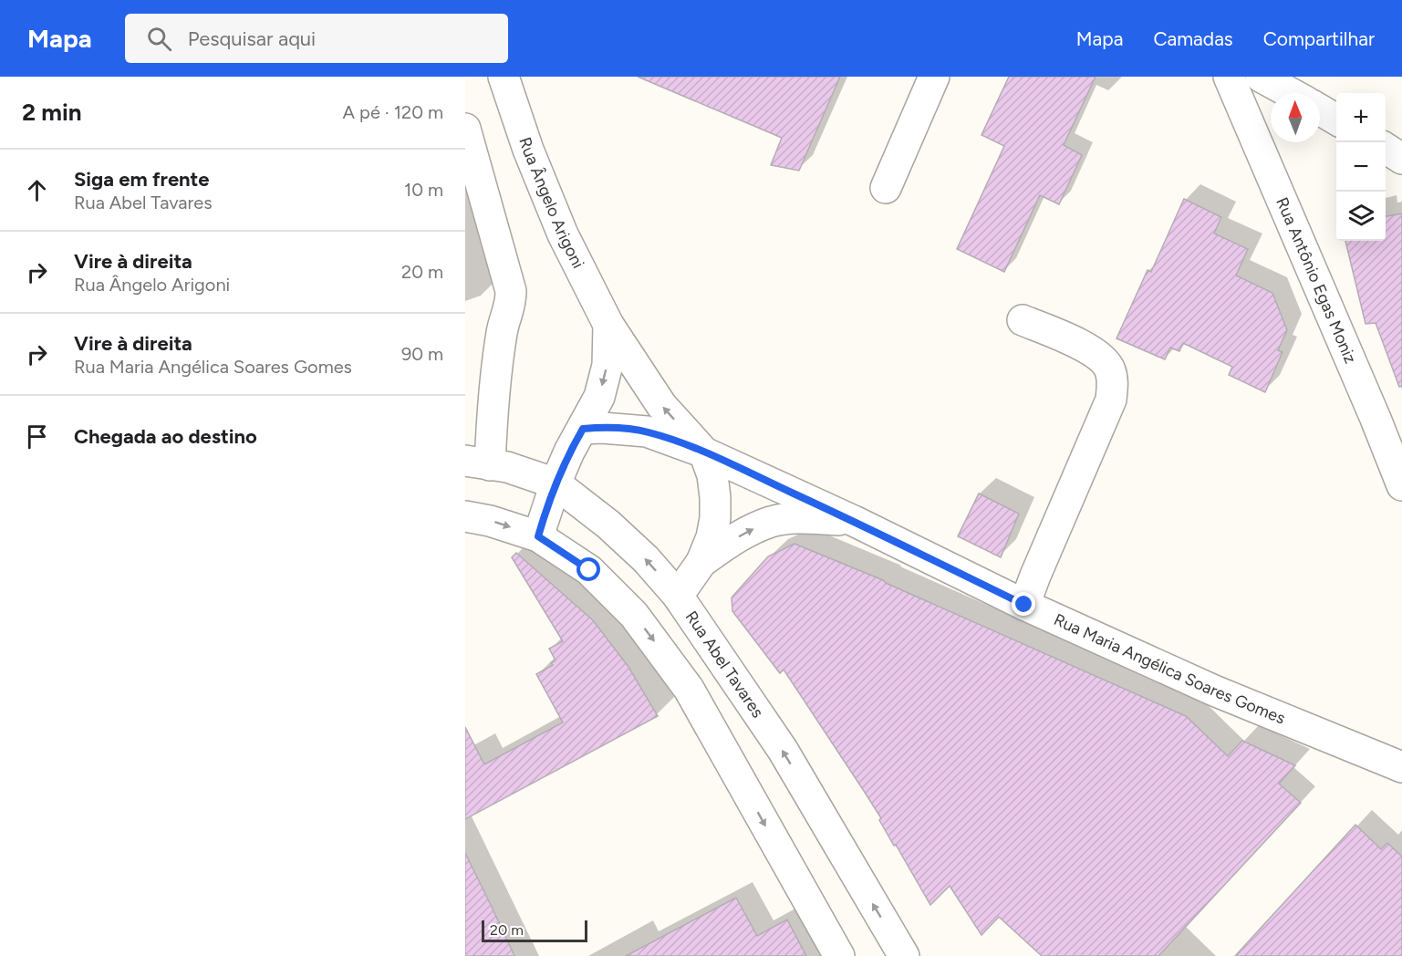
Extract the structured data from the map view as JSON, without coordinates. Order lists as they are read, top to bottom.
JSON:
{
  "streets": {
    "street": [
      "Rua Ângelo Arigoni",
      "Rua Antônio Egas Moniz",
      "Rua Abel Tavares",
      "Rua Maria Angélica Soares Gomes"
    ]
  },
  "crossings": [
    ["Rua Ângelo Arigoni", "Rua Abel Tavares"],
    ["Rua Ângelo Arigoni", "Rua Maria Angélica Soares Gomes"]
  ],
  "scale_bar": "20 m",
  "north": "top",
  "page": {
    "header": "Mapa",
    "search": "Pesquisar aqui",
    "nav": ["Mapa", "Camadas", "Compartilhar"],
    "heading": ["2 min", "A pé · 120 m"],
    "map_buttons": ["+", "−"],
    "list": [
      ["Siga em frente", "Rua Abel Tavares", "10 m"],
      ["Vire à direita", "Rua Ângelo Arigoni", "20 m"],
      ["Vire à direita", "Rua Maria Angélica Soares Gomes", "90 m"],
      "Chegada ao destino"
    ],
    "scale": "20 m"
  }
}
